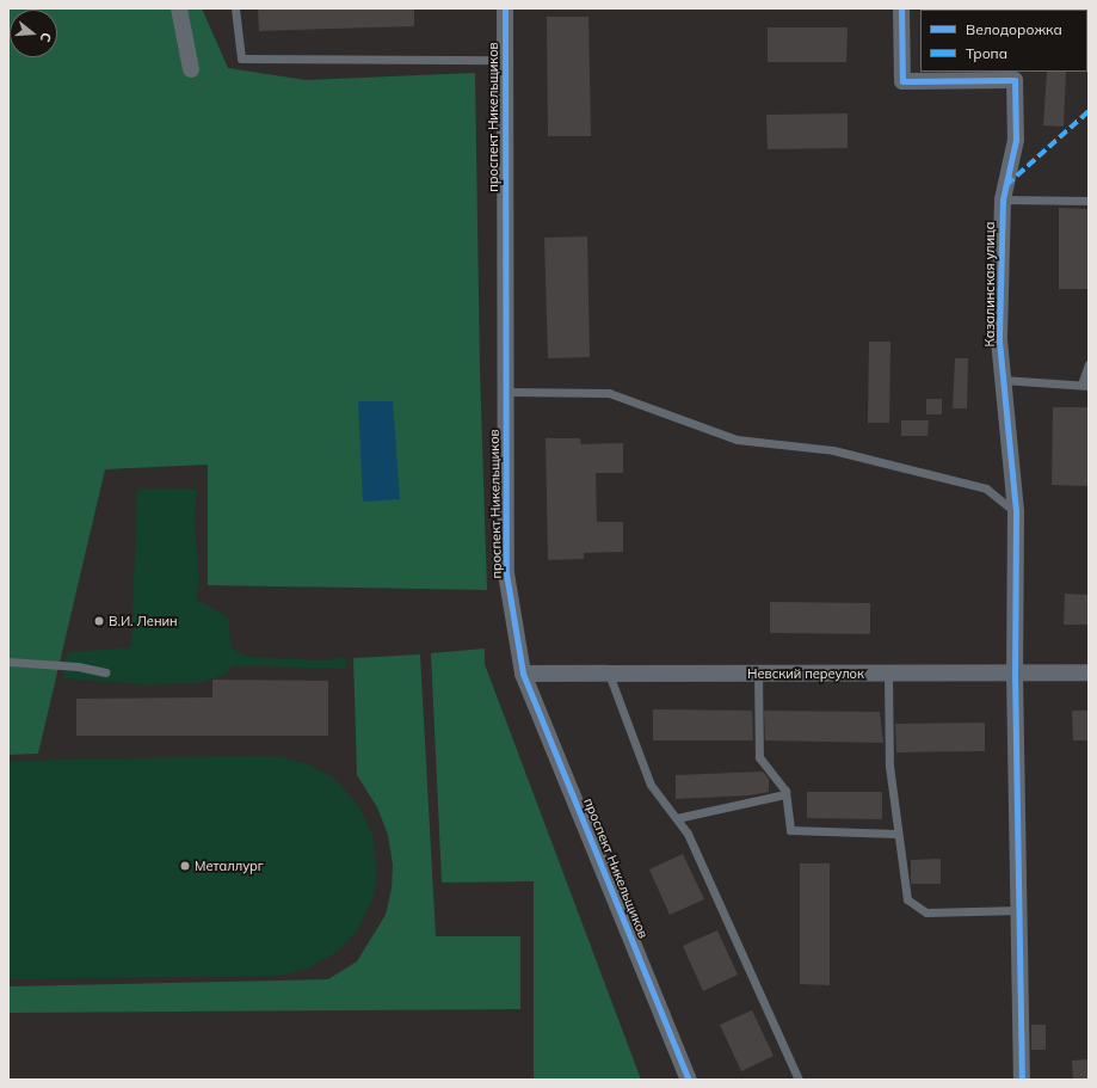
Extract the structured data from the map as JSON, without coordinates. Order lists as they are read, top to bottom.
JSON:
{
  "streets": {
    "street": ["проспект Никельщиков", "Казалинская улица", "Невский переулок"]
  },
  "crossings": [
    ["проспект Никельщиков", "Невский переулок"],
    ["Казалинская улица", "Невский переулок"]
  ],
  "places": ["В.И. Ленин", "Металлург"],
  "legend": ["Велодорожка", "Тропа"],
  "north": "right"
}
